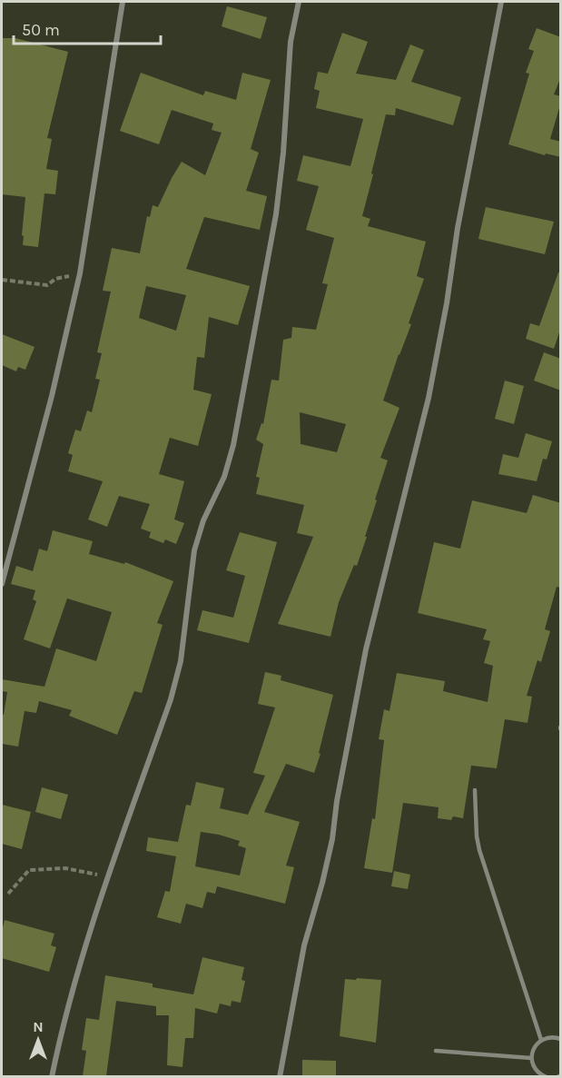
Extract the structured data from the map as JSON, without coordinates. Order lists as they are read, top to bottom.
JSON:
{
  "scale_bar": "50 m",
  "north": "top"
}
